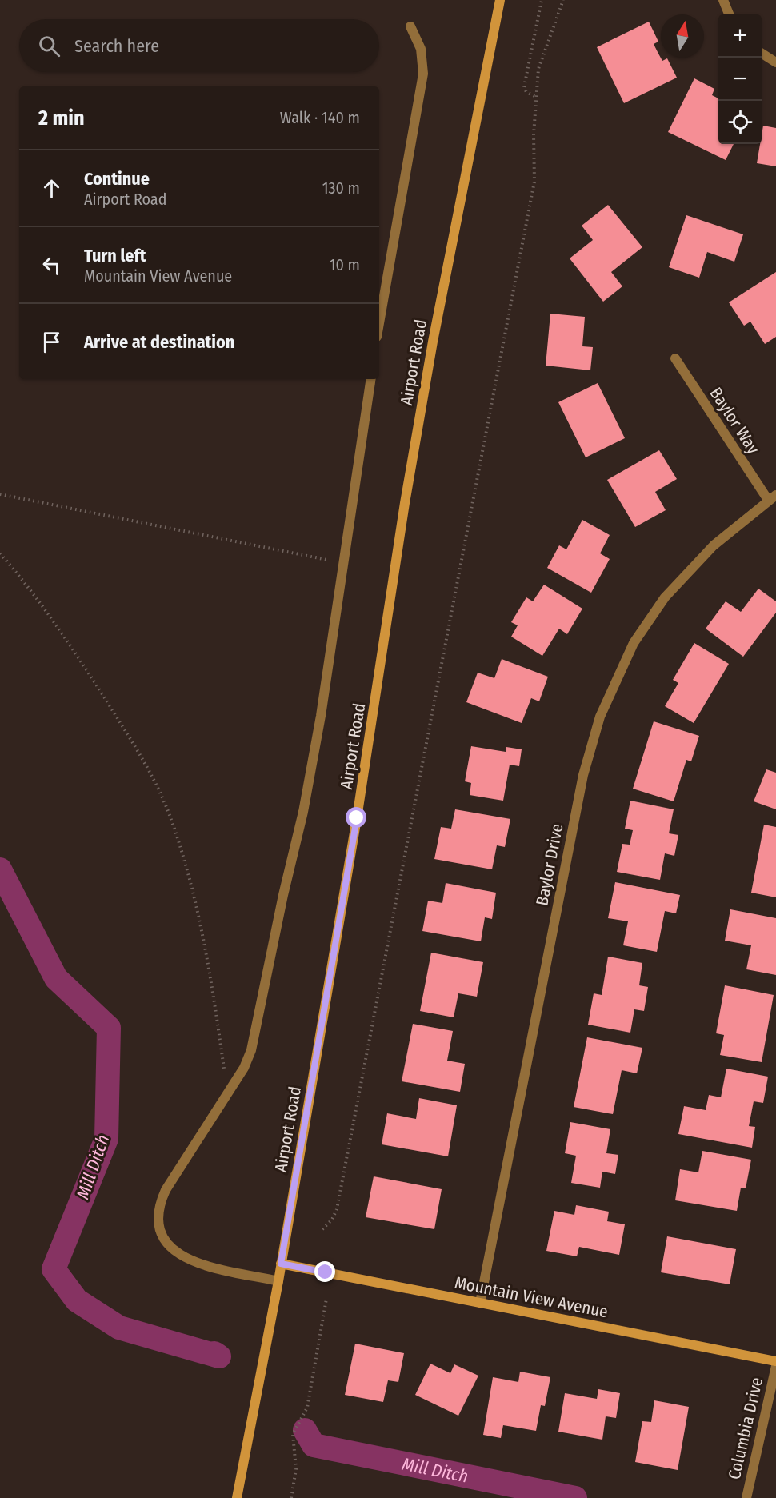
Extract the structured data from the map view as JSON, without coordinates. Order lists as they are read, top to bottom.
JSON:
{
  "streets": {
    "main road": ["Airport Road", "Mountain View Avenue"],
    "street": ["Baylor Way", "Baylor Drive", "Columbia Drive"]
  },
  "crossings": [
    ["Airport Road", "Mountain View Avenue"],
    ["Baylor Way", "Baylor Drive"],
    ["Baylor Drive", "Mountain View Avenue"]
  ],
  "water": ["Mill Ditch"],
  "north": "top",
  "page": {
    "map_buttons": ["+", "−"],
    "search": "Search here",
    "heading": ["2 min", "Walk · 140 m"],
    "list": [
      ["Continue", "Airport Road", "130 m"],
      ["Turn left", "Mountain View Avenue", "10 m"],
      "Arrive at destination"
    ]
  }
}
